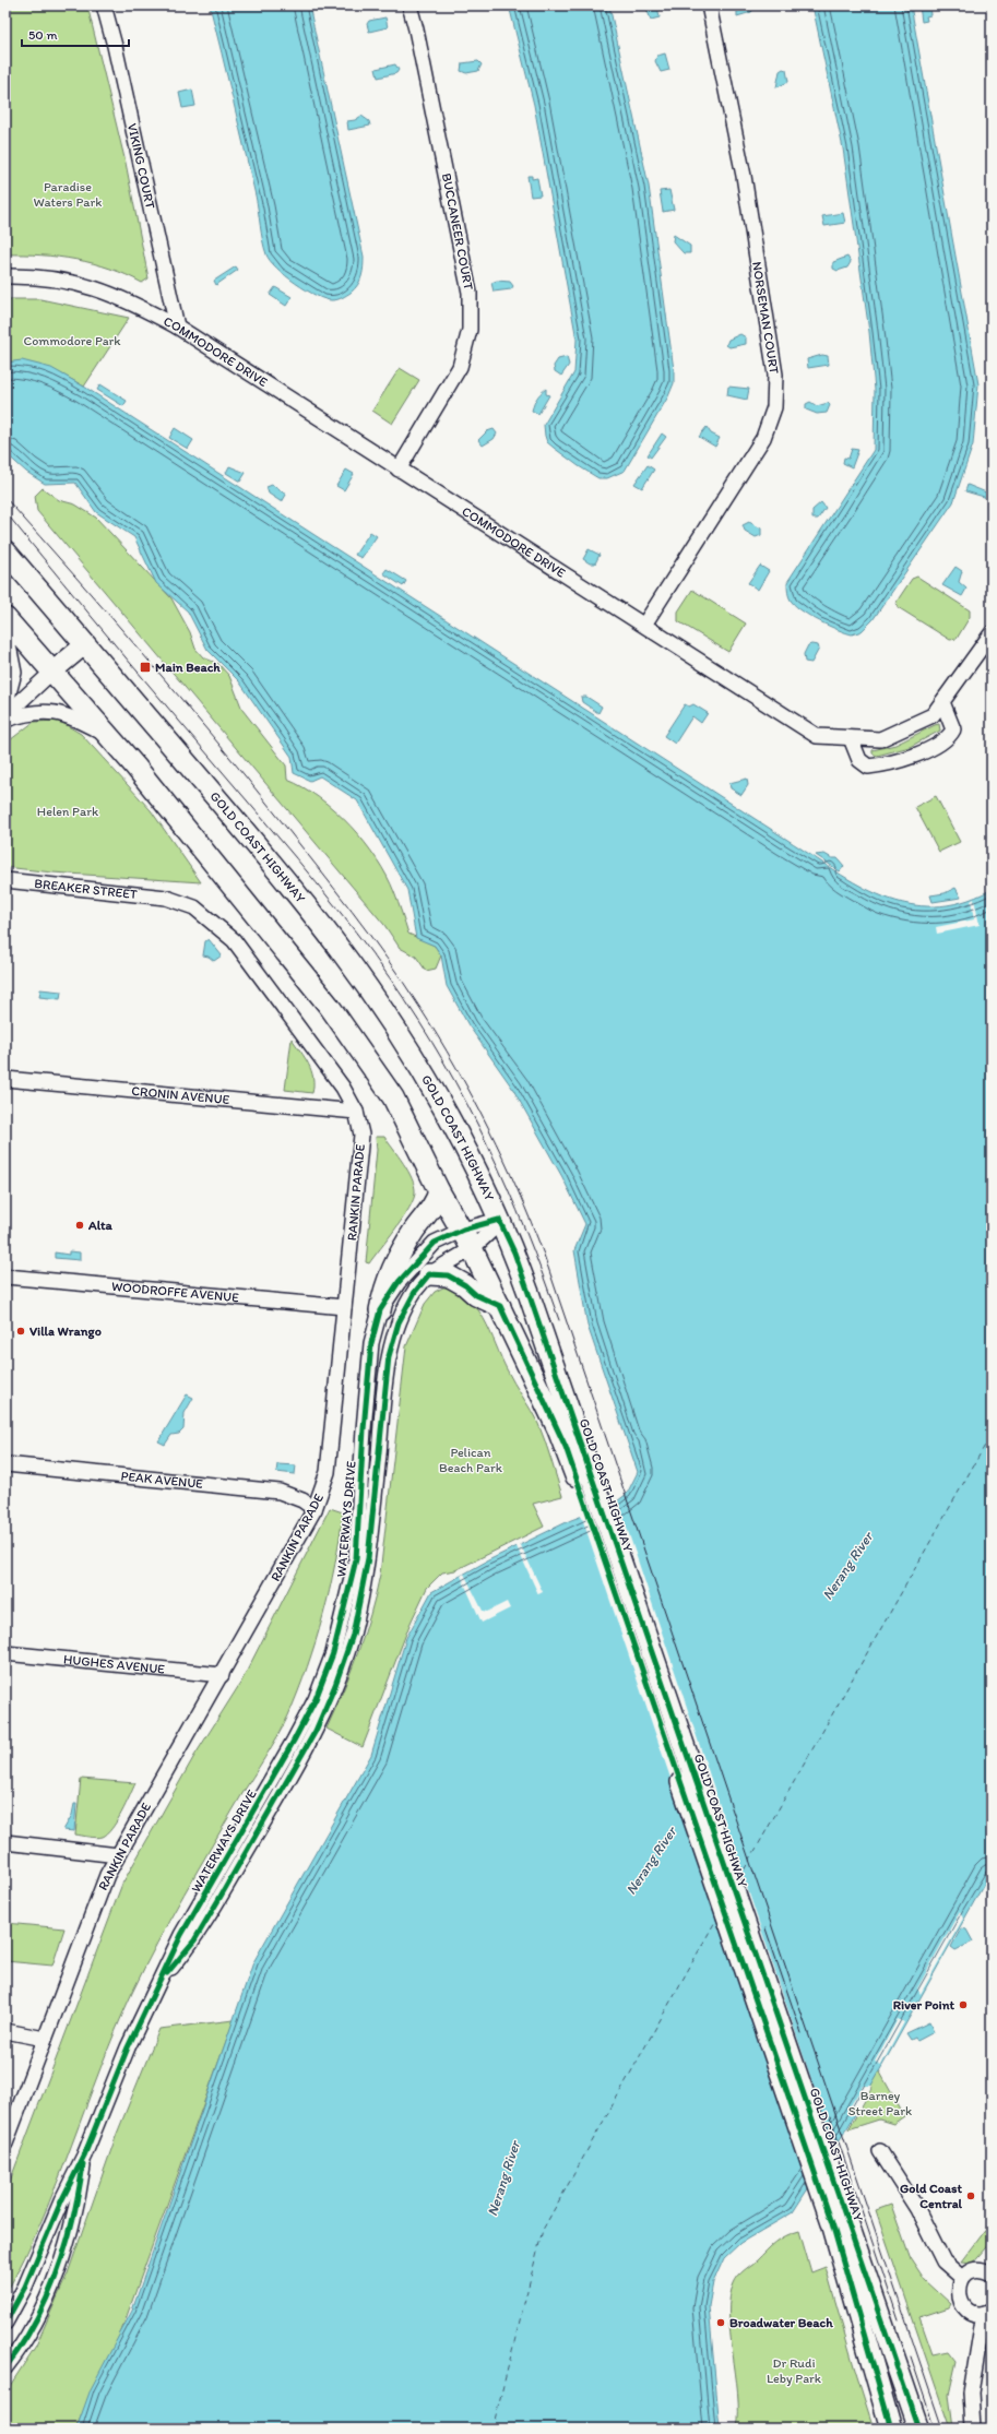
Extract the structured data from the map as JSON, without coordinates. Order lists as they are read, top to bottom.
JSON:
{
  "streets": {
    "highway": ["GOLD COAST HIGHWAY"],
    "street": [
      "VIKING COURT",
      "BUCCANEER COURT",
      "NORSEMAN COURT",
      "COMMODORE DRIVE",
      "BREAKER STREET",
      "CRONIN AVENUE",
      "RANKIN PARADE",
      "WOODROFFE AVENUE",
      "PEAK AVENUE",
      "WATERWAYS DRIVE",
      "HUGHES AVENUE"
    ]
  },
  "crossings": [
    ["VIKING COURT", "COMMODORE DRIVE"],
    ["BUCCANEER COURT", "COMMODORE DRIVE"],
    ["NORSEMAN COURT", "COMMODORE DRIVE"],
    ["GOLD COAST HIGHWAY", "WATERWAYS DRIVE"],
    ["BREAKER STREET", "RANKIN PARADE"],
    ["CRONIN AVENUE", "RANKIN PARADE"],
    ["RANKIN PARADE", "WOODROFFE AVENUE"],
    ["RANKIN PARADE", "PEAK AVENUE"],
    ["RANKIN PARADE", "HUGHES AVENUE"]
  ],
  "water": ["Nerang River"],
  "parks": [
    "Paradise Waters Park",
    "Commodore Park",
    "Helen Park",
    "Pelican Beach Park",
    "Barney Street Park",
    "Dr Rudi Leby Park"
  ],
  "places": {
    "transit": ["Main Beach"],
    "other": [
      "Alta",
      "Villa Wrango",
      "River Point",
      "Gold Coast Central",
      "Broadwater Beach"
    ]
  },
  "scale_bar": "50 m"
}
